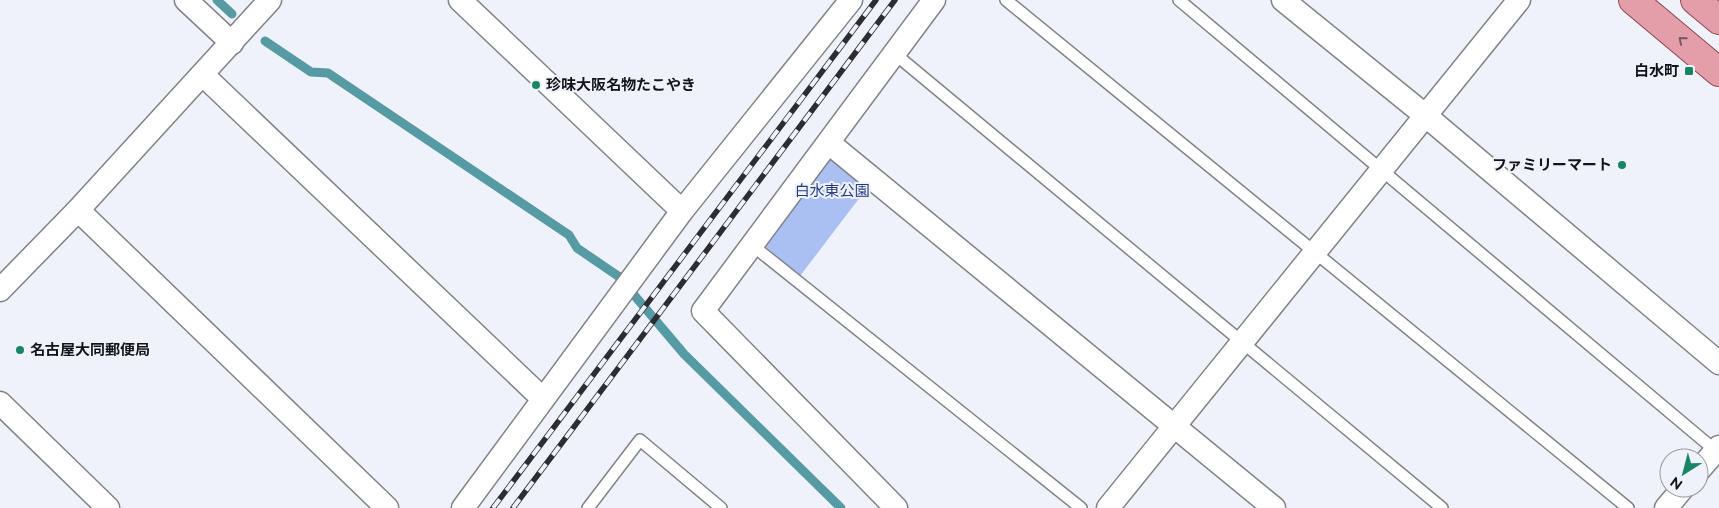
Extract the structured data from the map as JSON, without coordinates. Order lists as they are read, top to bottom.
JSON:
{
  "parks": ["白水東公園"],
  "places": {
    "transit": ["白水町"],
    "other": ["珍味大阪名物たこやき", "ファミリーマート", "名古屋大同郵便局"]
  },
  "north": "bottom left"
}
